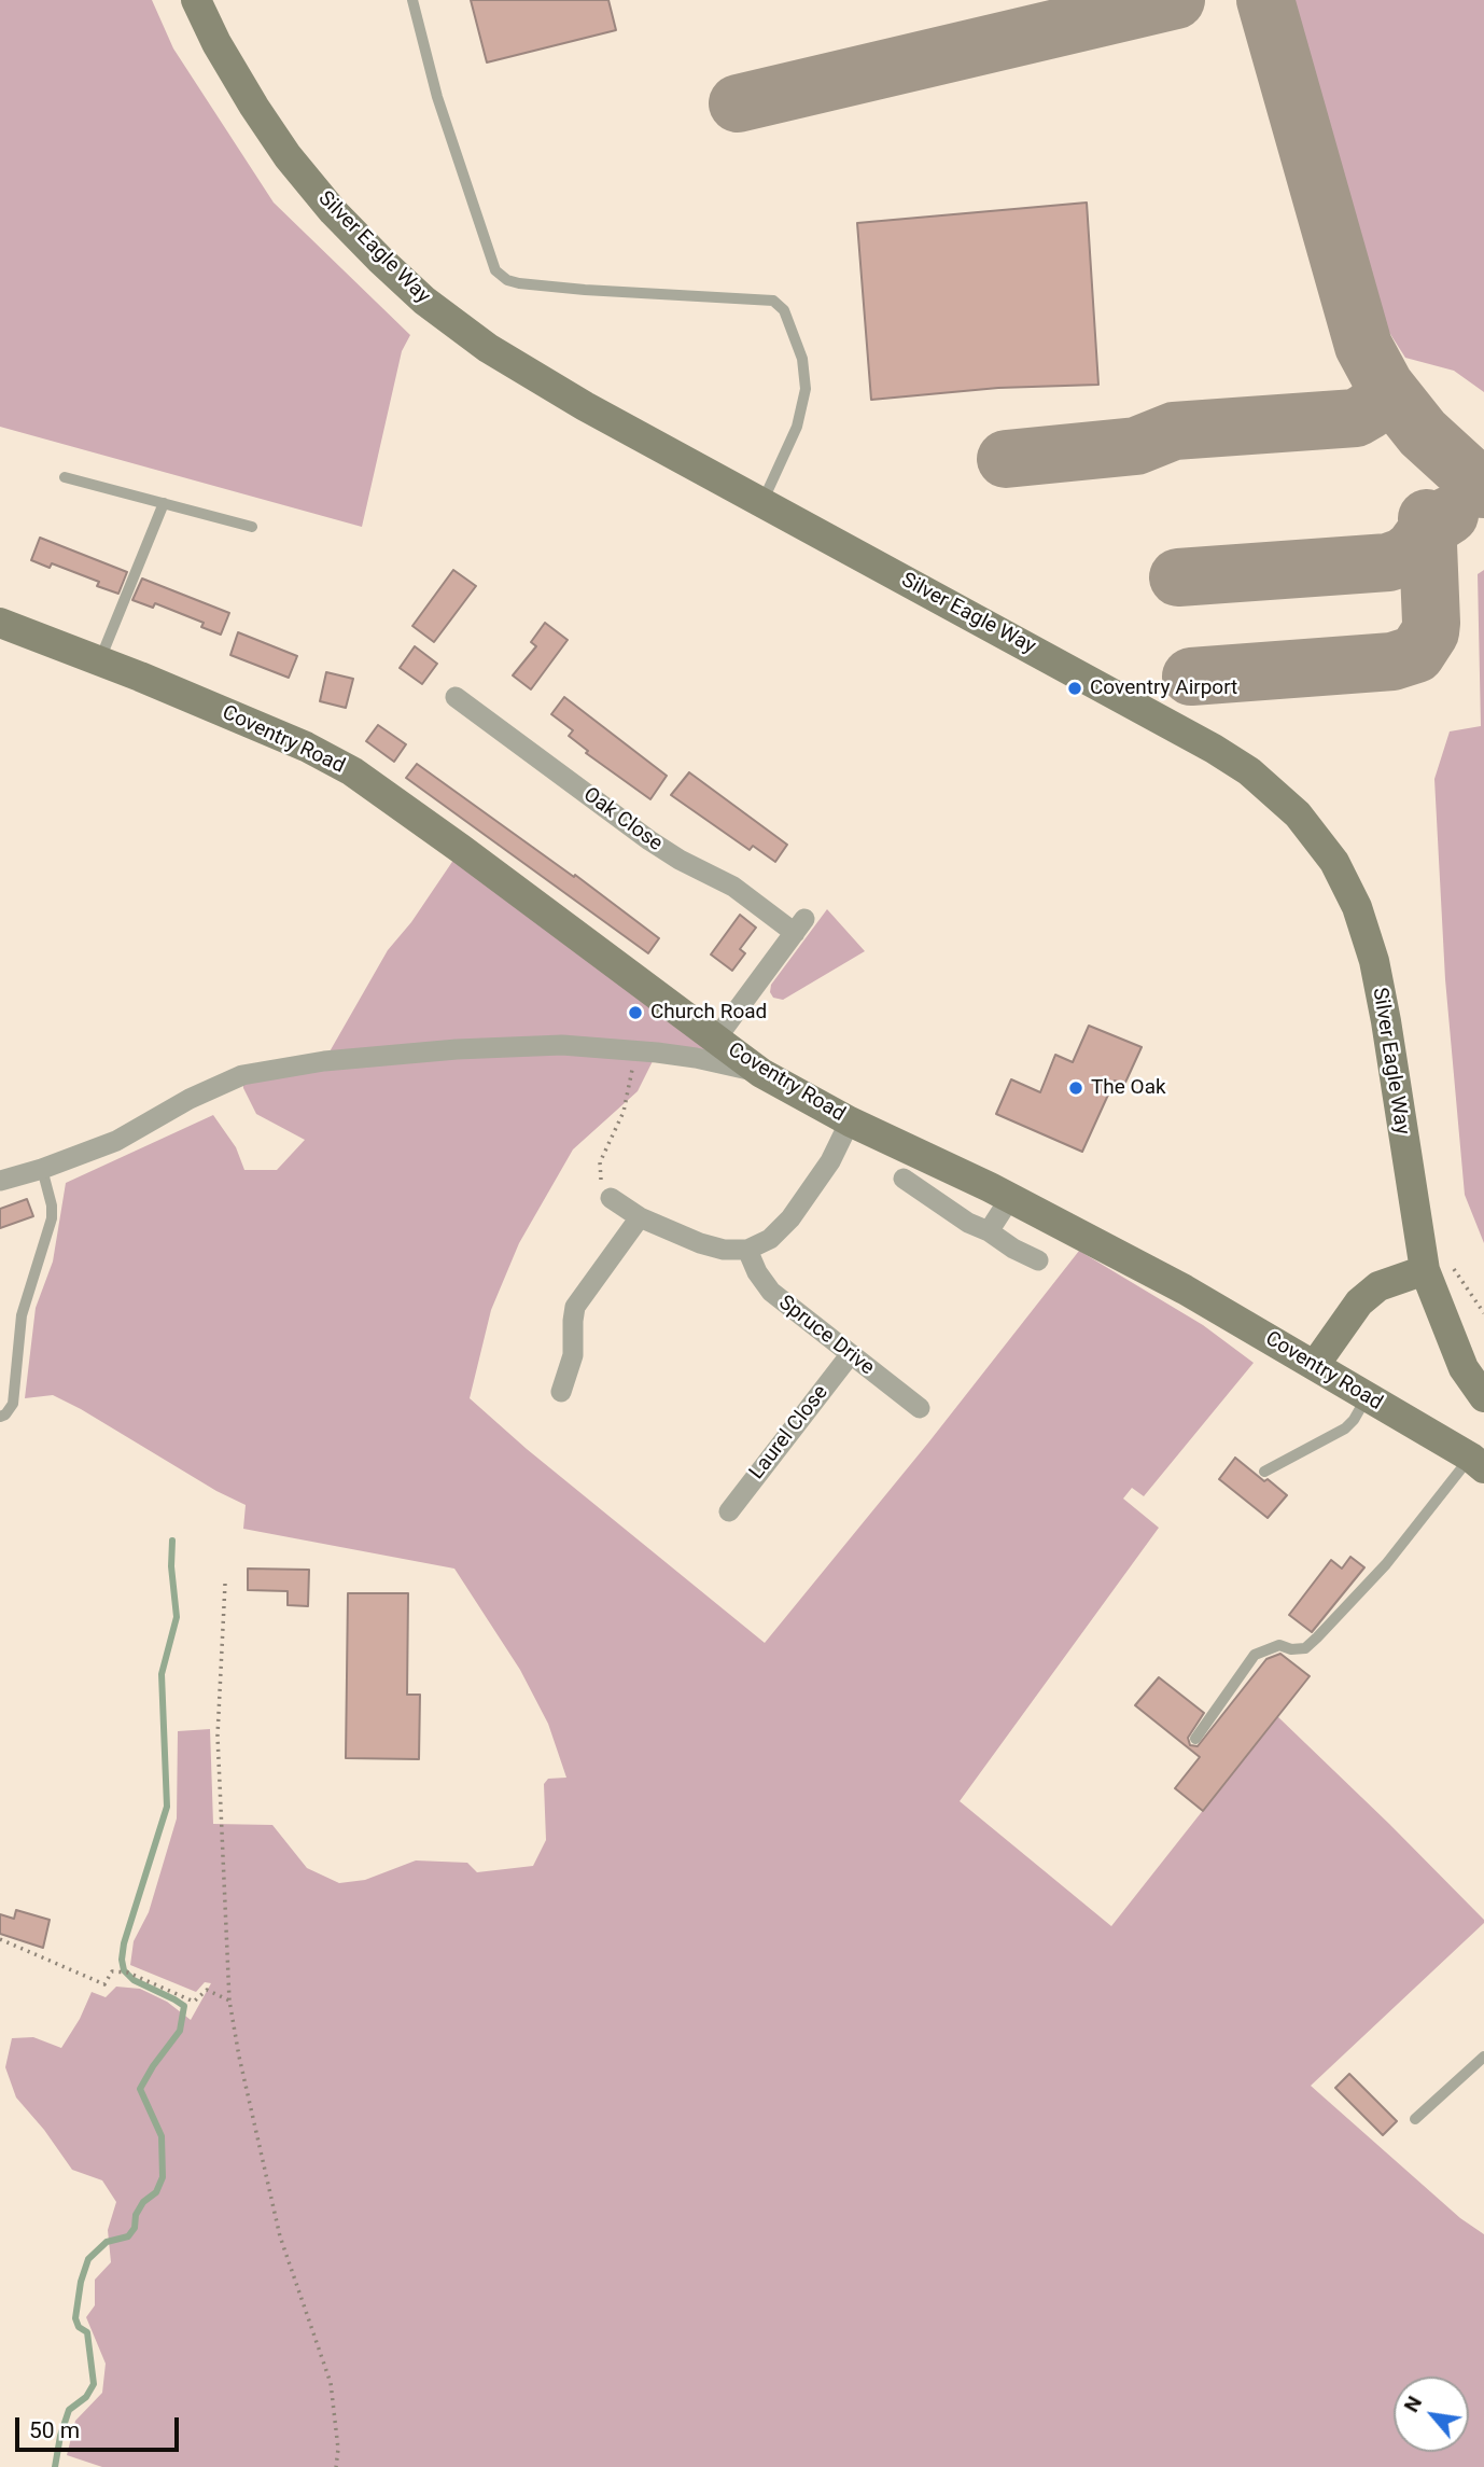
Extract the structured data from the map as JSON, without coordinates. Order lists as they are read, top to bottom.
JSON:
{
  "streets": {
    "street": [
      "Silver Eagle Way",
      "Coventry Road",
      "Oak Close",
      "Spruce Drive",
      "Laurel Close"
    ]
  },
  "crossings": [
    ["Coventry Road", "Oak Close"],
    ["Coventry Road", "Spruce Drive"],
    ["Spruce Drive", "Laurel Close"]
  ],
  "places": ["Coventry Airport", "Church Road", "The Oak"],
  "scale_bar": "50 m",
  "north": "top left"
}
